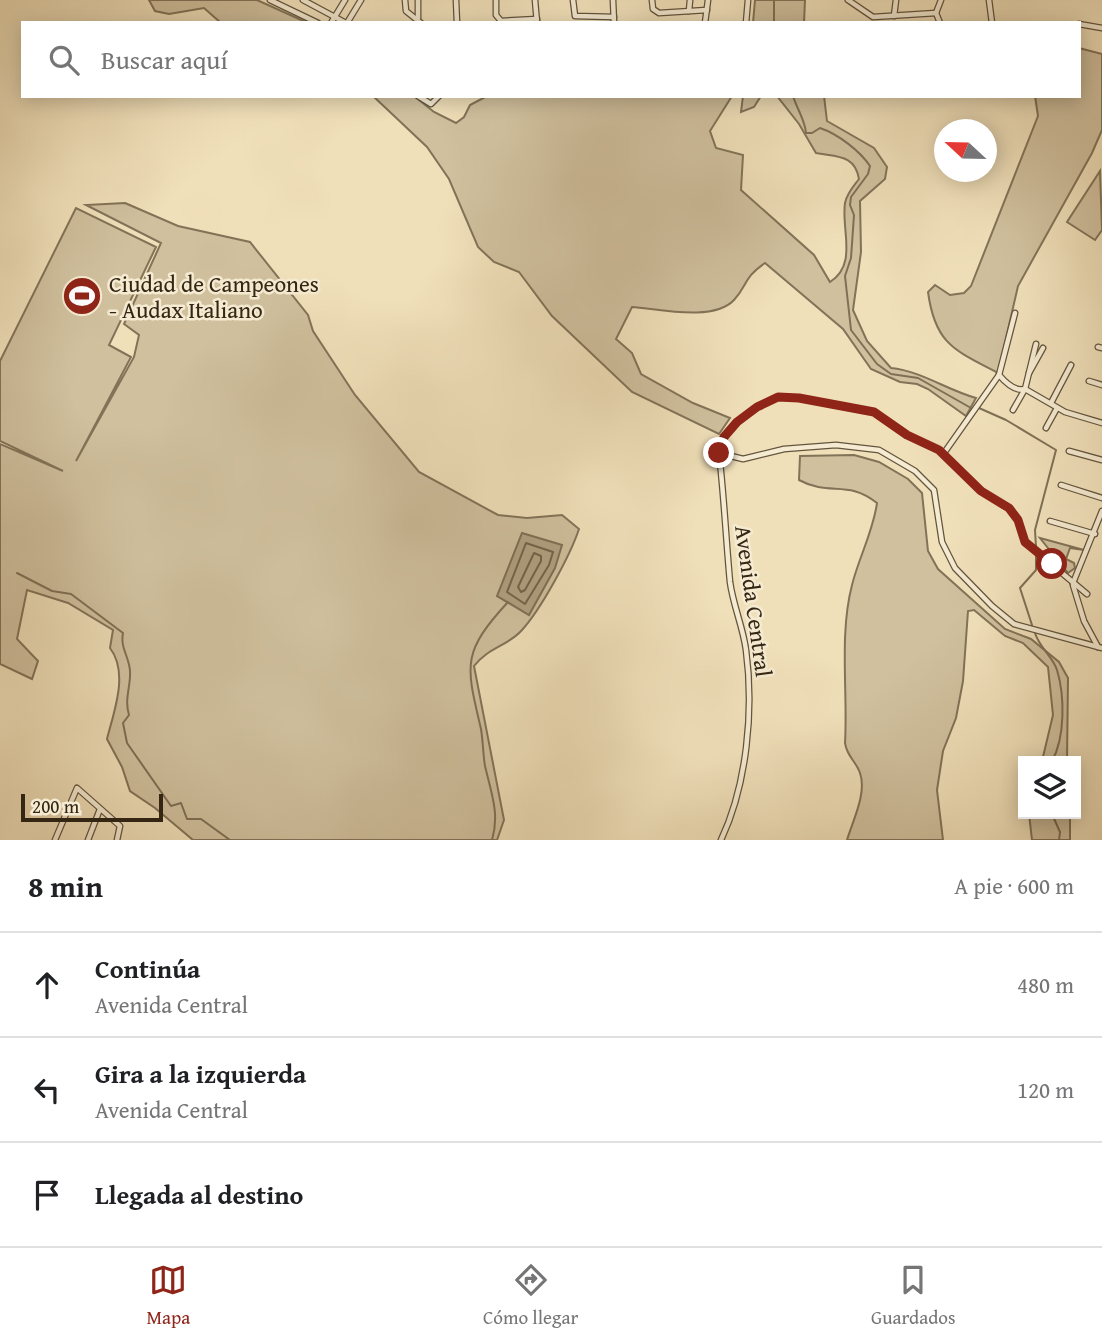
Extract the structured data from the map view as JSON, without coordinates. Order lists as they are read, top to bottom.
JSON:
{
  "streets": {
    "street": ["Avenida Central"]
  },
  "places": {
    "sports": ["Ciudad de Campeones - Audax Italiano"]
  },
  "scale_bar": "200 m",
  "north": "left",
  "page": {
    "search": "Buscar aquí",
    "scale": "200 m",
    "heading": ["8 min", "A pie · 600 m"],
    "list": [
      ["Continúa", "Avenida Central", "480 m"],
      ["Gira a la izquierda", "Avenida Central", "120 m"],
      "Llegada al destino"
    ],
    "nav": ["Mapa", "Cómo llegar", "Guardados"]
  }
}
